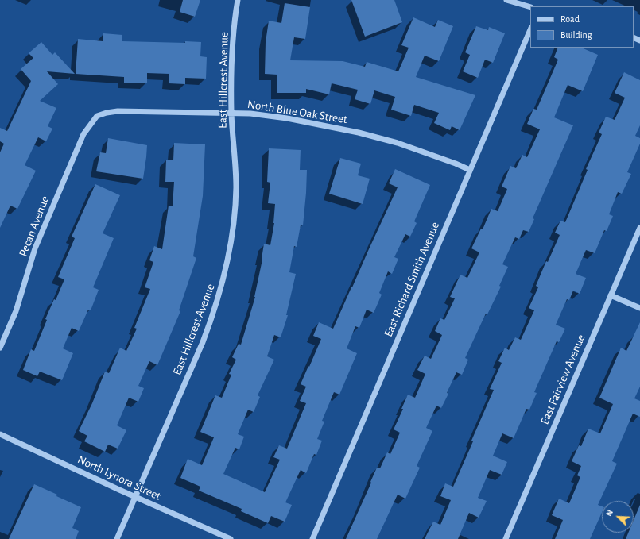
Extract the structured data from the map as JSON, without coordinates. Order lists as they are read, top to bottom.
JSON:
{
  "streets": {
    "street": [
      "East Hillcrest Avenue",
      "North Blue Oak Street",
      "Pecan Avenue",
      "East Richard Smith Avenue",
      "East Fairview Avenue",
      "North Lynora Street"
    ]
  },
  "crossings": [
    ["East Hillcrest Avenue", "North Blue Oak Street"],
    ["East Hillcrest Avenue", "North Lynora Street"],
    ["North Blue Oak Street", "Pecan Avenue"],
    ["North Blue Oak Street", "East Richard Smith Avenue"]
  ],
  "legend": ["Road", "Building"],
  "north": "top left"
}
